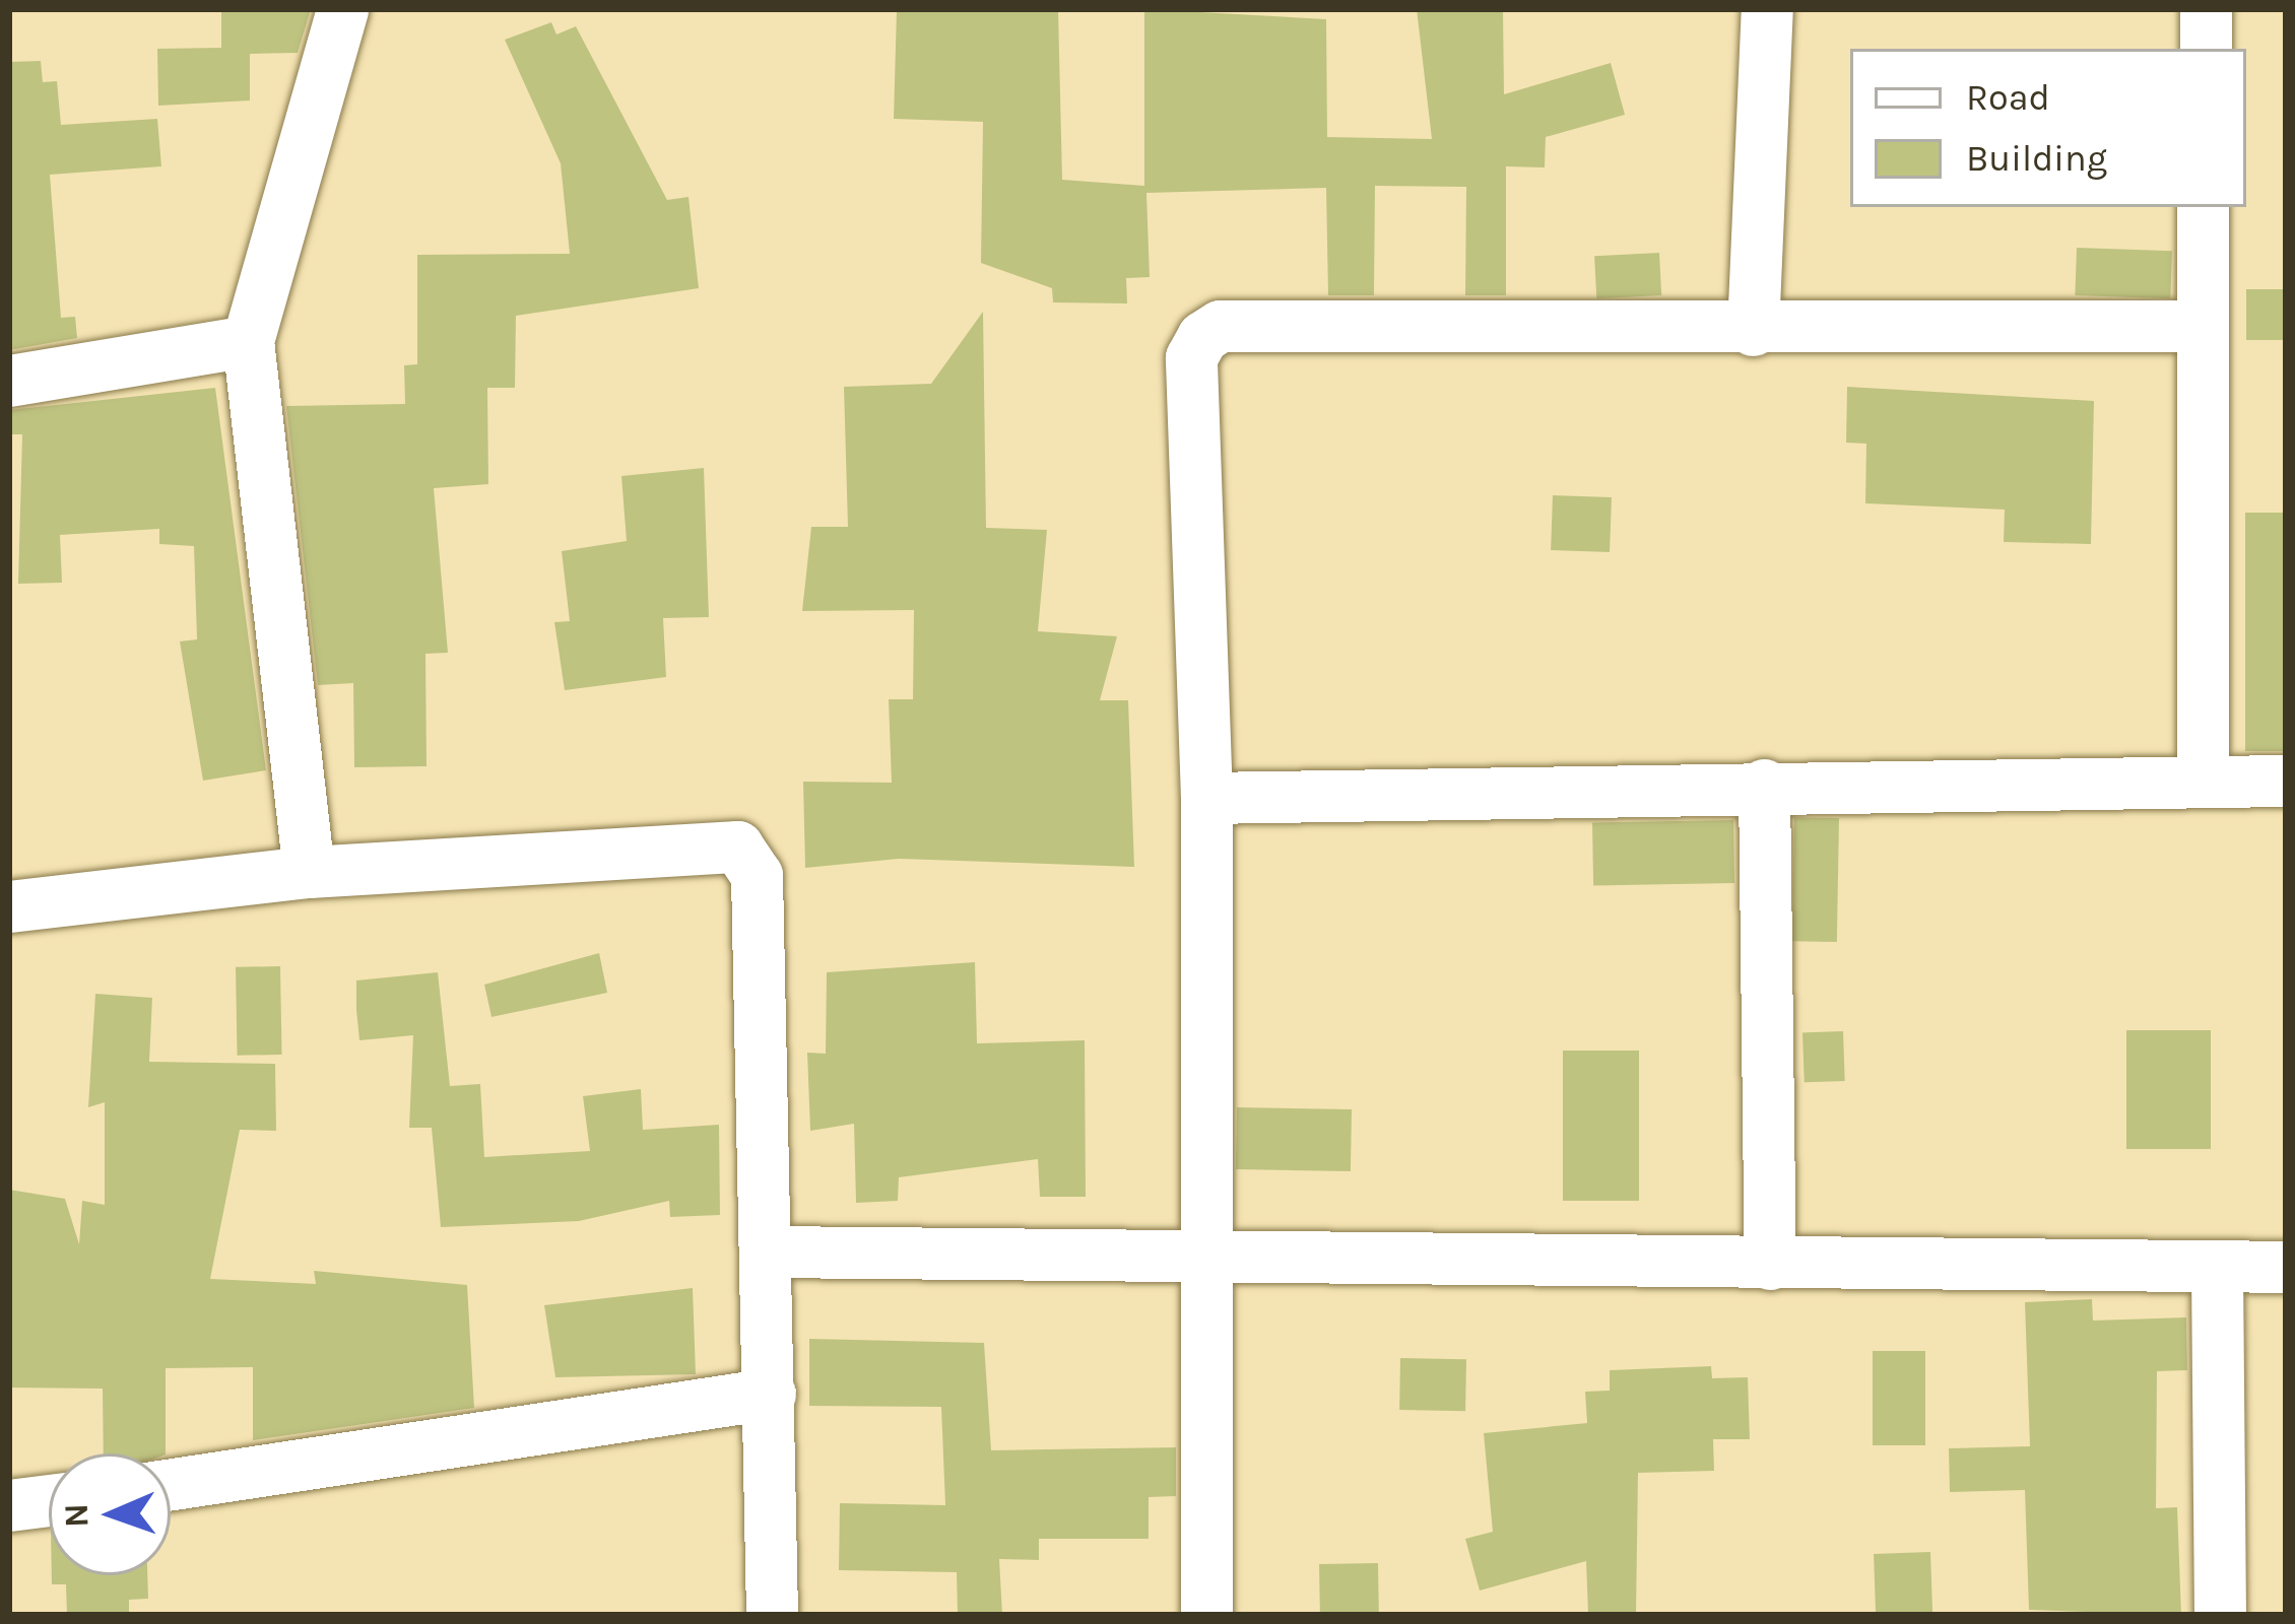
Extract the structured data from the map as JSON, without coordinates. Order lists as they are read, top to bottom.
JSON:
{
  "legend": ["Road", "Building"],
  "north": "left"
}
